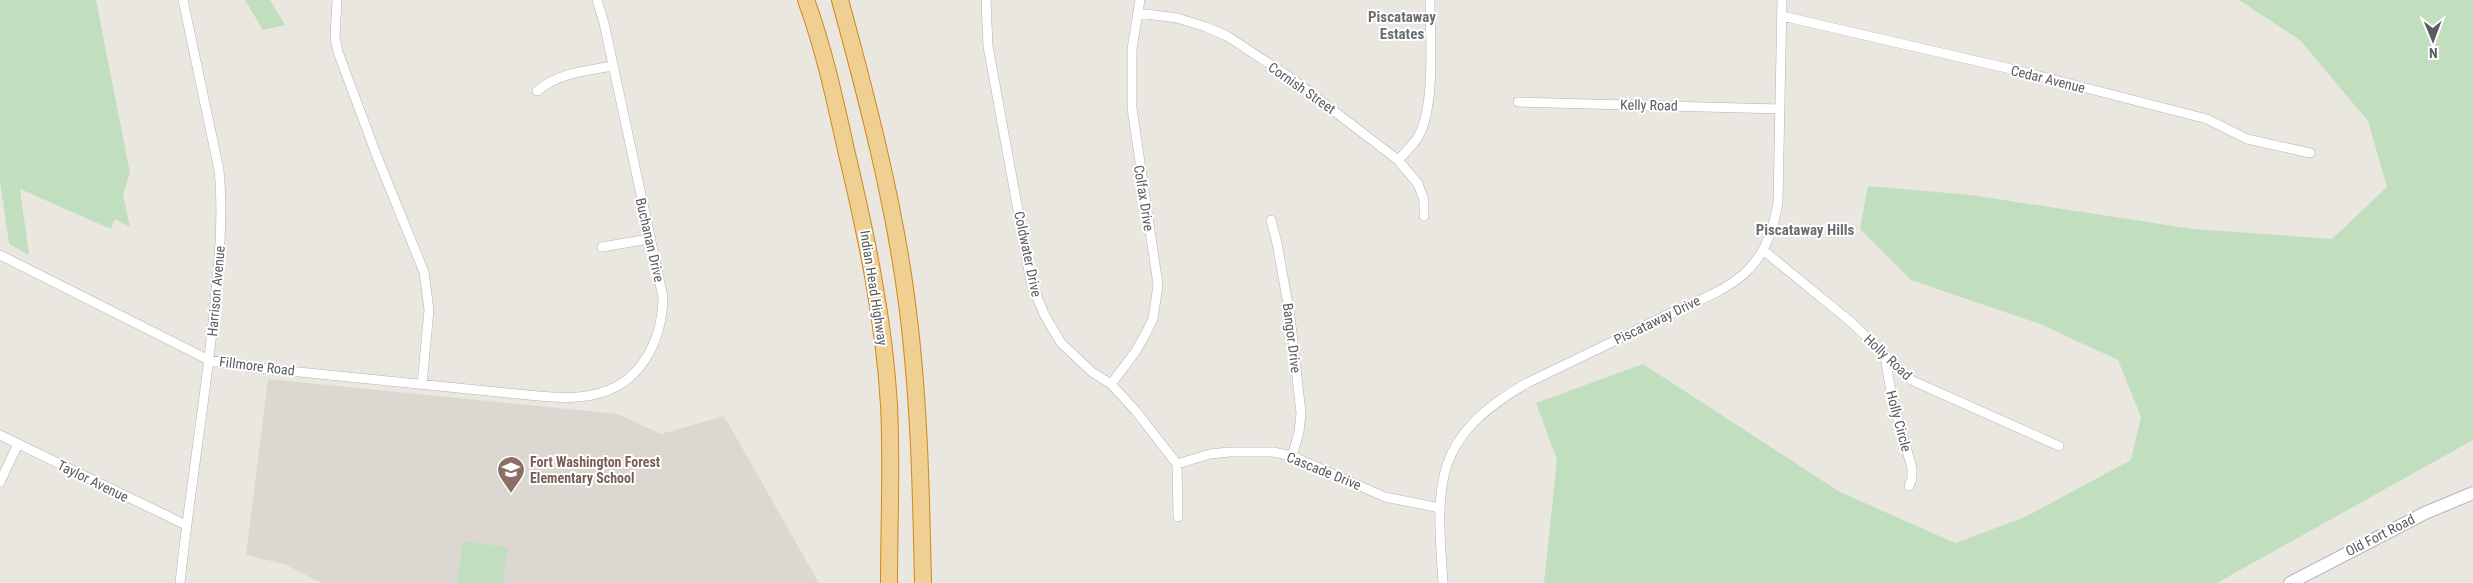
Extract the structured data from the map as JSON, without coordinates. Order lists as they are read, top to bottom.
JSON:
{
  "streets": {
    "highway": ["Indian Head Highway"],
    "main road": ["Old Fort Road"],
    "street": [
      "Cedar Avenue",
      "Cornish Street",
      "Kelly Road",
      "Colfax Drive",
      "Buchanan Drive",
      "Coldwater Drive",
      "Harrison Avenue",
      "Piscataway Drive",
      "Bangor Drive",
      "Holly Road",
      "Fillmore Road",
      "Holly Circle",
      "Cascade Drive",
      "Taylor Avenue"
    ]
  },
  "crossings": [
    ["Cedar Avenue", "Piscataway Drive"],
    ["Cornish Street", "Colfax Drive"],
    ["Kelly Road", "Piscataway Drive"],
    ["Colfax Drive", "Coldwater Drive"],
    ["Buchanan Drive", "Fillmore Road"],
    ["Coldwater Drive", "Cascade Drive"],
    ["Harrison Avenue", "Fillmore Road"],
    ["Harrison Avenue", "Taylor Avenue"],
    ["Piscataway Drive", "Holly Road"],
    ["Piscataway Drive", "Cascade Drive"],
    ["Bangor Drive", "Cascade Drive"],
    ["Holly Road", "Holly Circle"]
  ],
  "districts": ["Piscataway Estates", "Piscataway Hills"],
  "places": {
    "school or university": ["Fort Washington Forest Elementary School"]
  },
  "north": "bottom"
}
